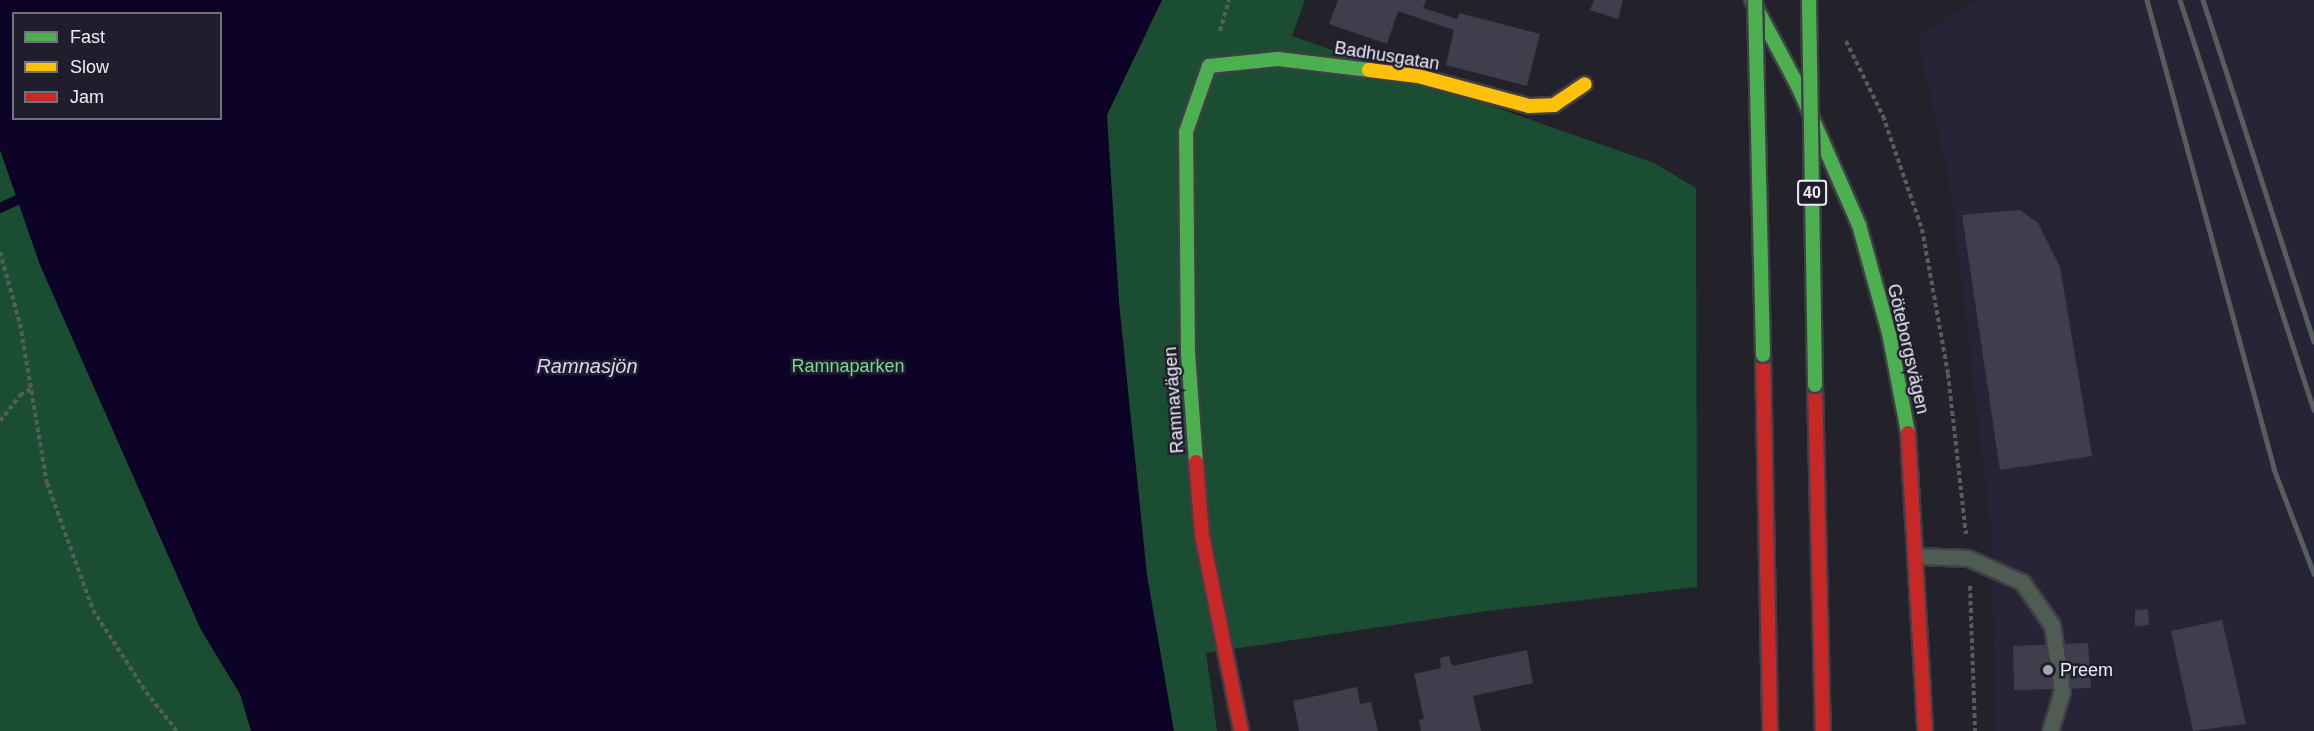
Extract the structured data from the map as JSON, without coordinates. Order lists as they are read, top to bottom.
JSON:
{
  "streets": {
    "main road": [
      "Badhusgatan",
      "40",
      "Göteborgsvägen",
      "Ramnavägen"
    ]
  },
  "crossings": [
    ["Badhusgatan", "Ramnavägen"]
  ],
  "water": ["Ramnasjön"],
  "parks": ["Ramnaparken"],
  "places": ["Preem"],
  "legend": ["Fast", "Slow", "Jam"]
}
